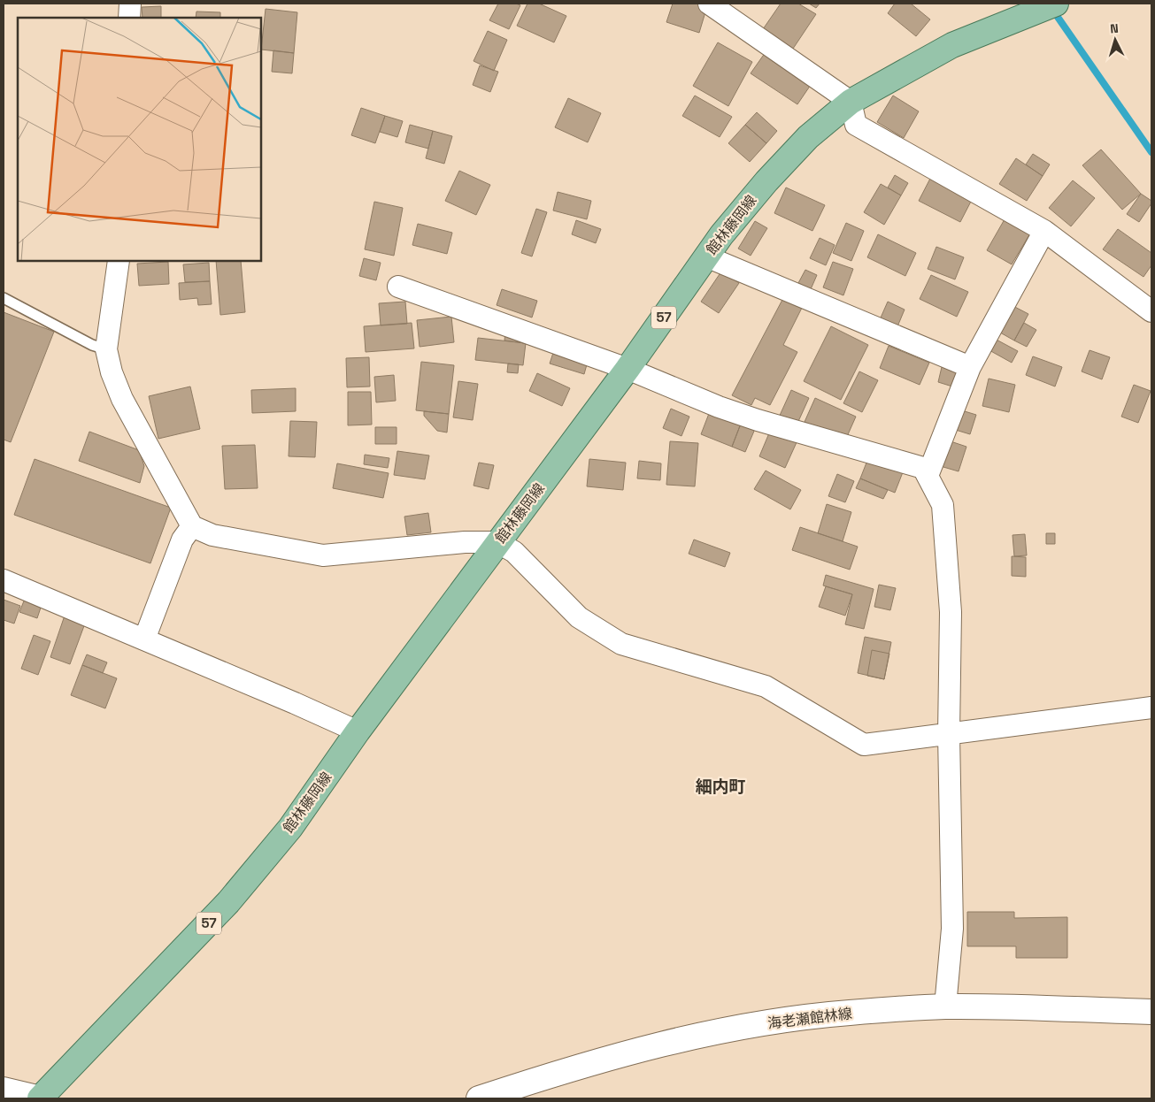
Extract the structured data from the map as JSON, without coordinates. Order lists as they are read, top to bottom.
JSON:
{
  "streets": {
    "main road": ["館林藤岡線", "57", "海老瀬館林線"]
  },
  "districts": ["細内町"],
  "north": "top"
}
